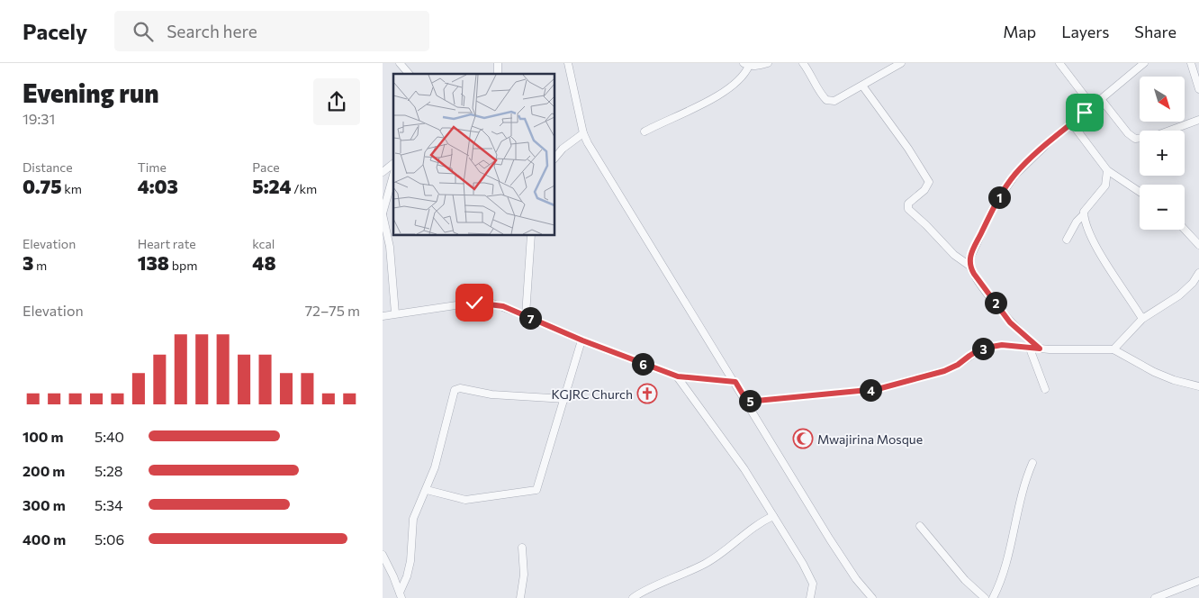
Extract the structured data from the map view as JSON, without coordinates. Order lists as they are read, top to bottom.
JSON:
{
  "places": {
    "church": ["KGJRC Church"],
    "mosque": ["Mwajirina Mosque"]
  },
  "north": "bottom right",
  "page": {
    "header": "Pacely",
    "search": "Search here",
    "nav": ["Map", "Layers", "Share"],
    "heading": ["Evening run", "19:31"],
    "map_buttons": ["+", "−"],
    "stats": [
      ["Distance", "0.75 km"],
      ["Time", "4:03"],
      ["Pace", "5:24 /km"],
      ["Elevation", "3 m"],
      ["Heart rate", "138 bpm"],
      ["kcal", "48"]
    ],
    "pins": [
      "1",
      "2",
      "7",
      "3",
      "6",
      "4",
      "5"
    ],
    "chart": ["Elevation", "72–75 m"],
    "list": [
      {
        "name": "100 m",
        "note": "5:40"
      },
      {
        "name": "200 m",
        "note": "5:28"
      },
      {
        "name": "300 m",
        "note": "5:34"
      },
      {
        "name": "400 m",
        "note": "5:06"
      }
    ]
  }
}
